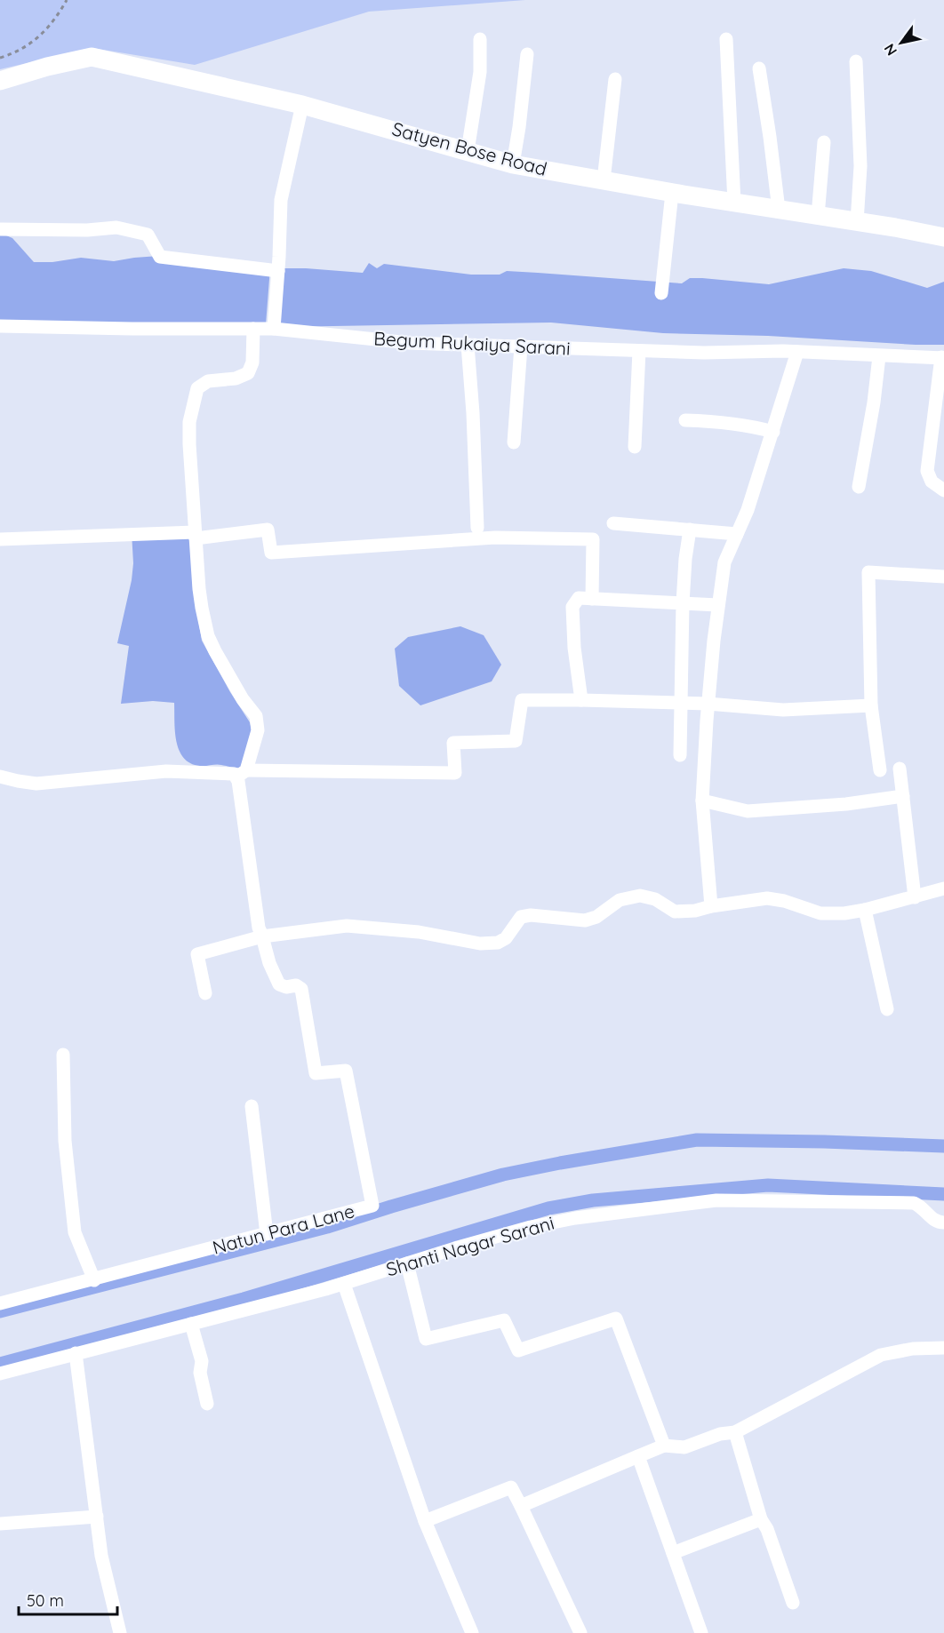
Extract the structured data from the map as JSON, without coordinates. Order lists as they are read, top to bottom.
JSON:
{
  "streets": {
    "main road": ["Satyen Bose Road"],
    "street": ["Begum Rukaiya Sarani", "Natun Para Lane", "Shanti Nagar Sarani"]
  },
  "scale_bar": "50 m",
  "north": "bottom left"
}
